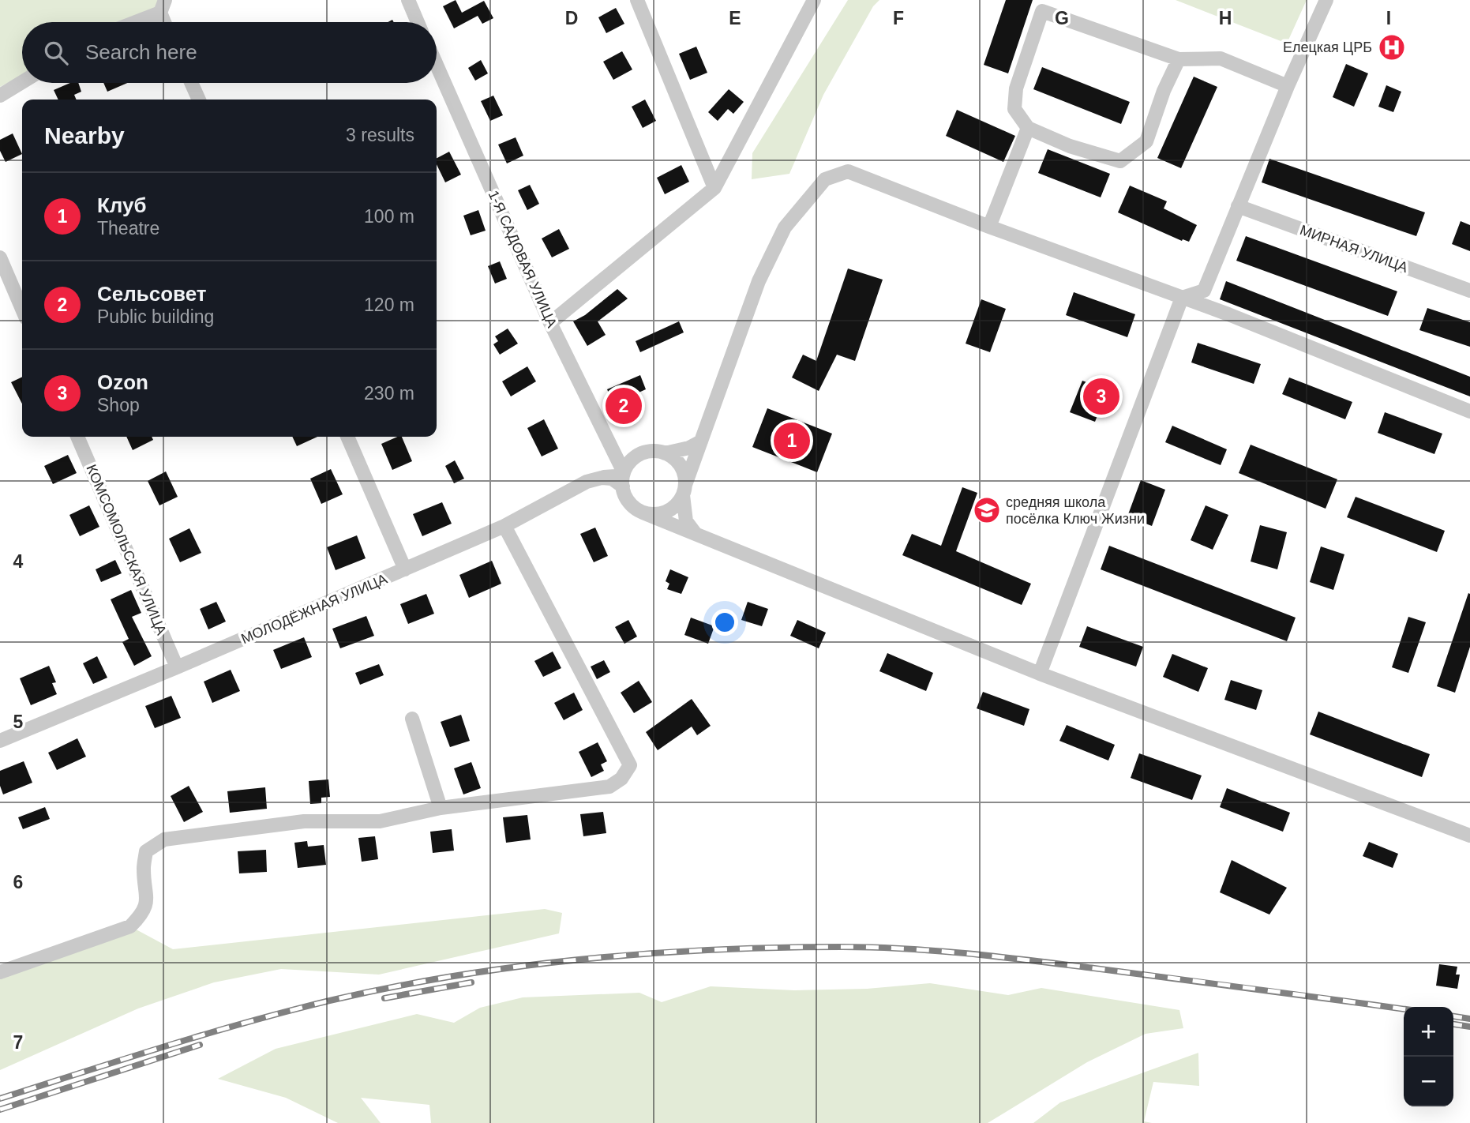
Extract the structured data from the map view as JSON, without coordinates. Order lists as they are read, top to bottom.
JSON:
{
  "streets": {
    "street": [
      "МИРНАЯ УЛИЦА",
      "1-Я САДОВАЯ УЛИЦА",
      "КОМСОМОЛЬСКАЯ УЛИЦА",
      "МОЛОДЁЖНАЯ УЛИЦА"
    ]
  },
  "crossings": [
    ["1-Я САДОВАЯ УЛИЦА", "МОЛОДЁЖНАЯ УЛИЦА"],
    ["КОМСОМОЛЬСКАЯ УЛИЦА", "МОЛОДЁЖНАЯ УЛИЦА"]
  ],
  "places": {
    "hospital": ["Елецкая ЦРБ"],
    "school or university": ["средняя школа посёлка Ключ Жизни"]
  },
  "page": {
    "search": "Search here",
    "heading": ["Nearby", "3 results"],
    "list": [
      {
        "mark": "1",
        "name": "Клуб",
        "note": "Theatre",
        "value": "100 m"
      },
      {
        "mark": "2",
        "name": "Сельсовет",
        "note": "Public building",
        "value": "120 m"
      },
      {
        "mark": "3",
        "name": "Ozon",
        "note": "Shop",
        "value": "230 m"
      }
    ],
    "pins": ["3", "2", "1"],
    "map_buttons": ["+", "−"]
  },
  "grid": {
    "columns": [
      "D",
      "E",
      "F",
      "G",
      "H",
      "I"
    ],
    "rows": [
      "4",
      "5",
      "6",
      "7"
    ]
  }
}
